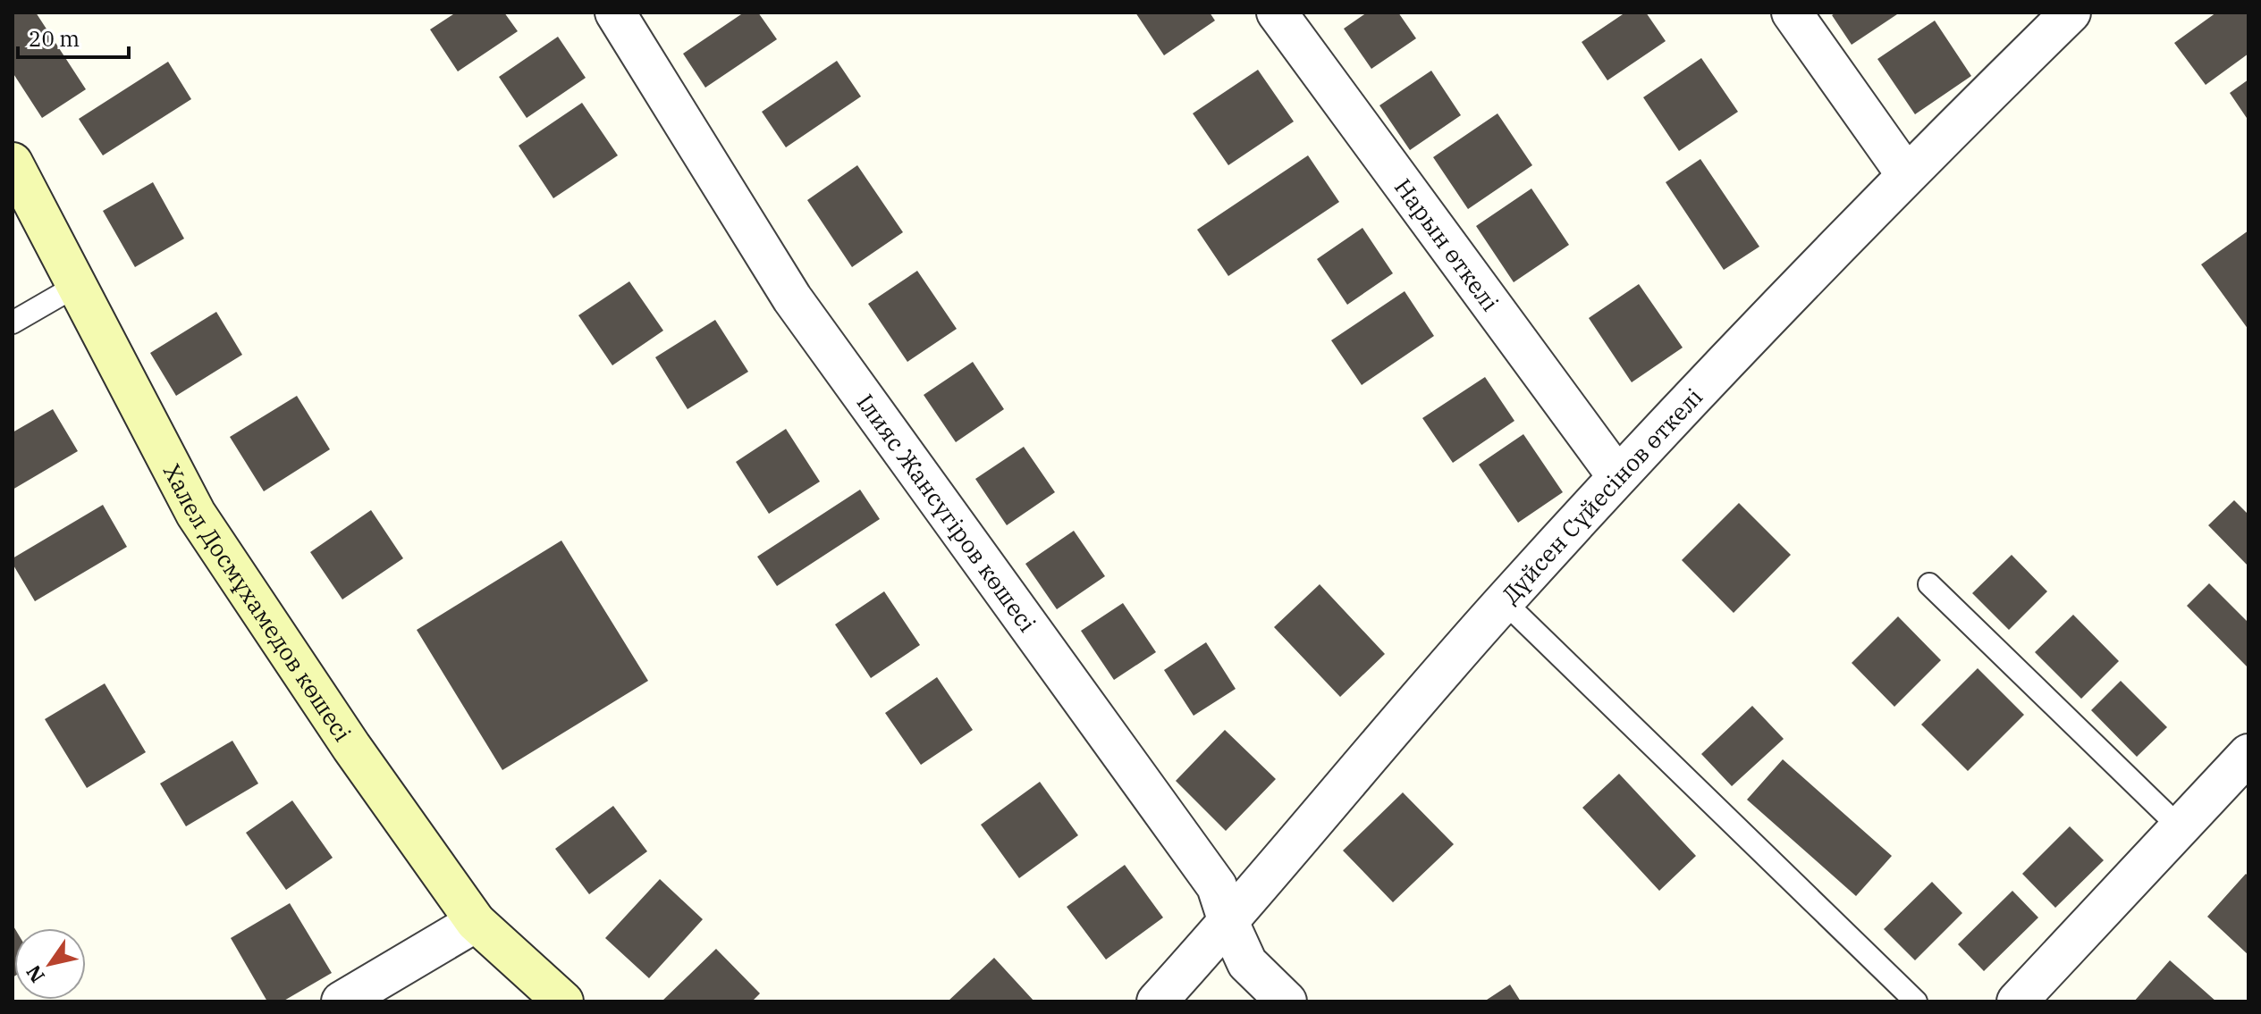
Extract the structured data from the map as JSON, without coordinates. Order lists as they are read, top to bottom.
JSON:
{
  "streets": {
    "street": [
      "Нарын өткелі",
      "Дүйсен Сүйесінов өткелі",
      "Ілияс Жансүгіров көшесі",
      "Халел Досмұхамедов көшесі"
    ]
  },
  "crossings": [
    ["Нарын өткелі", "Дүйсен Сүйесінов өткелі"],
    ["Дүйсен Сүйесінов өткелі", "Ілияс Жансүгіров көшесі"]
  ],
  "scale_bar": "20 m",
  "north": "bottom left"
}
